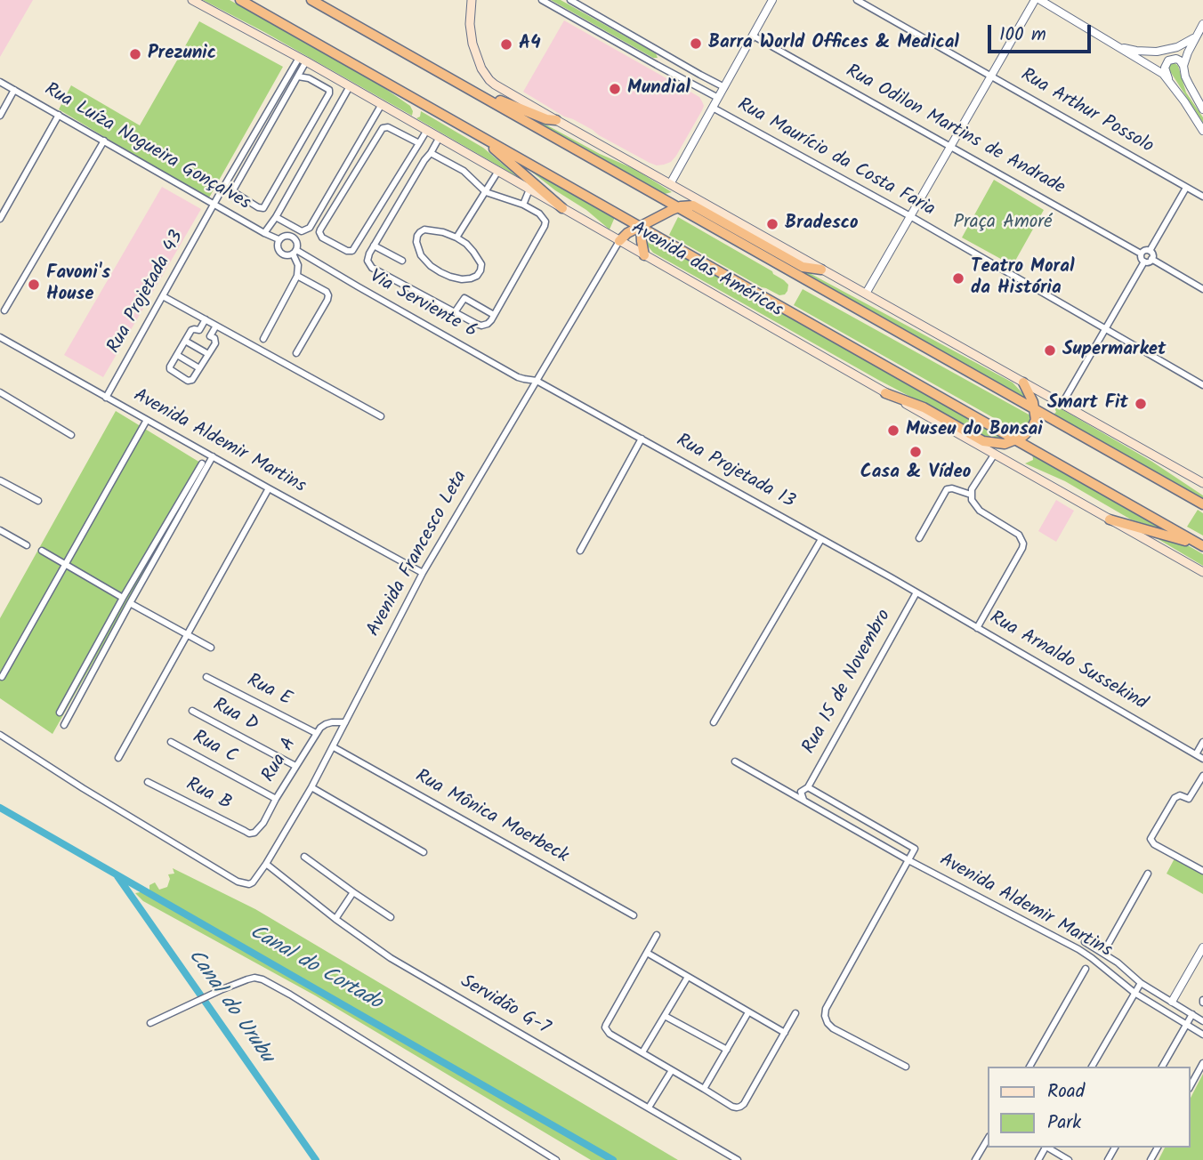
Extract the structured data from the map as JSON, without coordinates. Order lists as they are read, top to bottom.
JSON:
{
  "streets": {
    "highway": ["Avenida das Américas"],
    "street": [
      "Rua Arthur Possolo",
      "Rua Odilon Martins de Andrade",
      "Rua Luíza Nogueira Gonçalves",
      "Rua Maurício da Costa Faria",
      "Rua Projetada 43",
      "Via Serviente 6",
      "Avenida Aldemir Martins",
      "Rua Projetada 13",
      "Avenida Francesco Leta",
      "Rua Arnaldo Sussekind",
      "Rua 15 de Novembro",
      "Rua E",
      "Rua D",
      "Rua C",
      "Rua A",
      "Rua B",
      "Rua Mônica Moerbeck",
      "Servidão G-7"
    ]
  },
  "crossings": [
    ["Rua Luíza Nogueira Gonçalves", "Rua Projetada 43"],
    ["Rua Luíza Nogueira Gonçalves", "Via Serviente 6"],
    ["Avenida das Américas", "Rua Projetada 43"],
    ["Avenida das Américas", "Avenida Francesco Leta"],
    ["Rua Projetada 43", "Avenida Aldemir Martins"],
    ["Via Serviente 6", "Rua Projetada 13"],
    ["Via Serviente 6", "Avenida Francesco Leta"],
    ["Avenida Aldemir Martins", "Avenida Francesco Leta"],
    ["Avenida Aldemir Martins", "Rua 15 de Novembro"],
    ["Rua Projetada 13", "Avenida Francesco Leta"],
    ["Rua Projetada 13", "Rua Arnaldo Sussekind"],
    ["Rua Projetada 13", "Rua 15 de Novembro"],
    ["Avenida Francesco Leta", "Rua A"],
    ["Avenida Francesco Leta", "Rua Mônica Moerbeck"],
    ["Avenida Francesco Leta", "Servidão G-7"],
    ["Rua Arnaldo Sussekind", "Rua 15 de Novembro"],
    ["Rua E", "Rua A"],
    ["Rua D", "Rua A"],
    ["Rua C", "Rua A"],
    ["Rua A", "Rua B"]
  ],
  "water": ["Canal do Cortado", "Canal do Urubu"],
  "parks": ["Praça Amoré"],
  "places": [
    "Barra World Offices & Medical",
    "A4",
    "Prezunic",
    "Mundial",
    "Bradesco",
    "Teatro Moral da História",
    "Favoni's House",
    "Supermarket",
    "Smart Fit",
    "Museu do Bonsai",
    "Casa & Vídeo"
  ],
  "legend": ["Road", "Park"],
  "scale_bar": "100 m"
}
